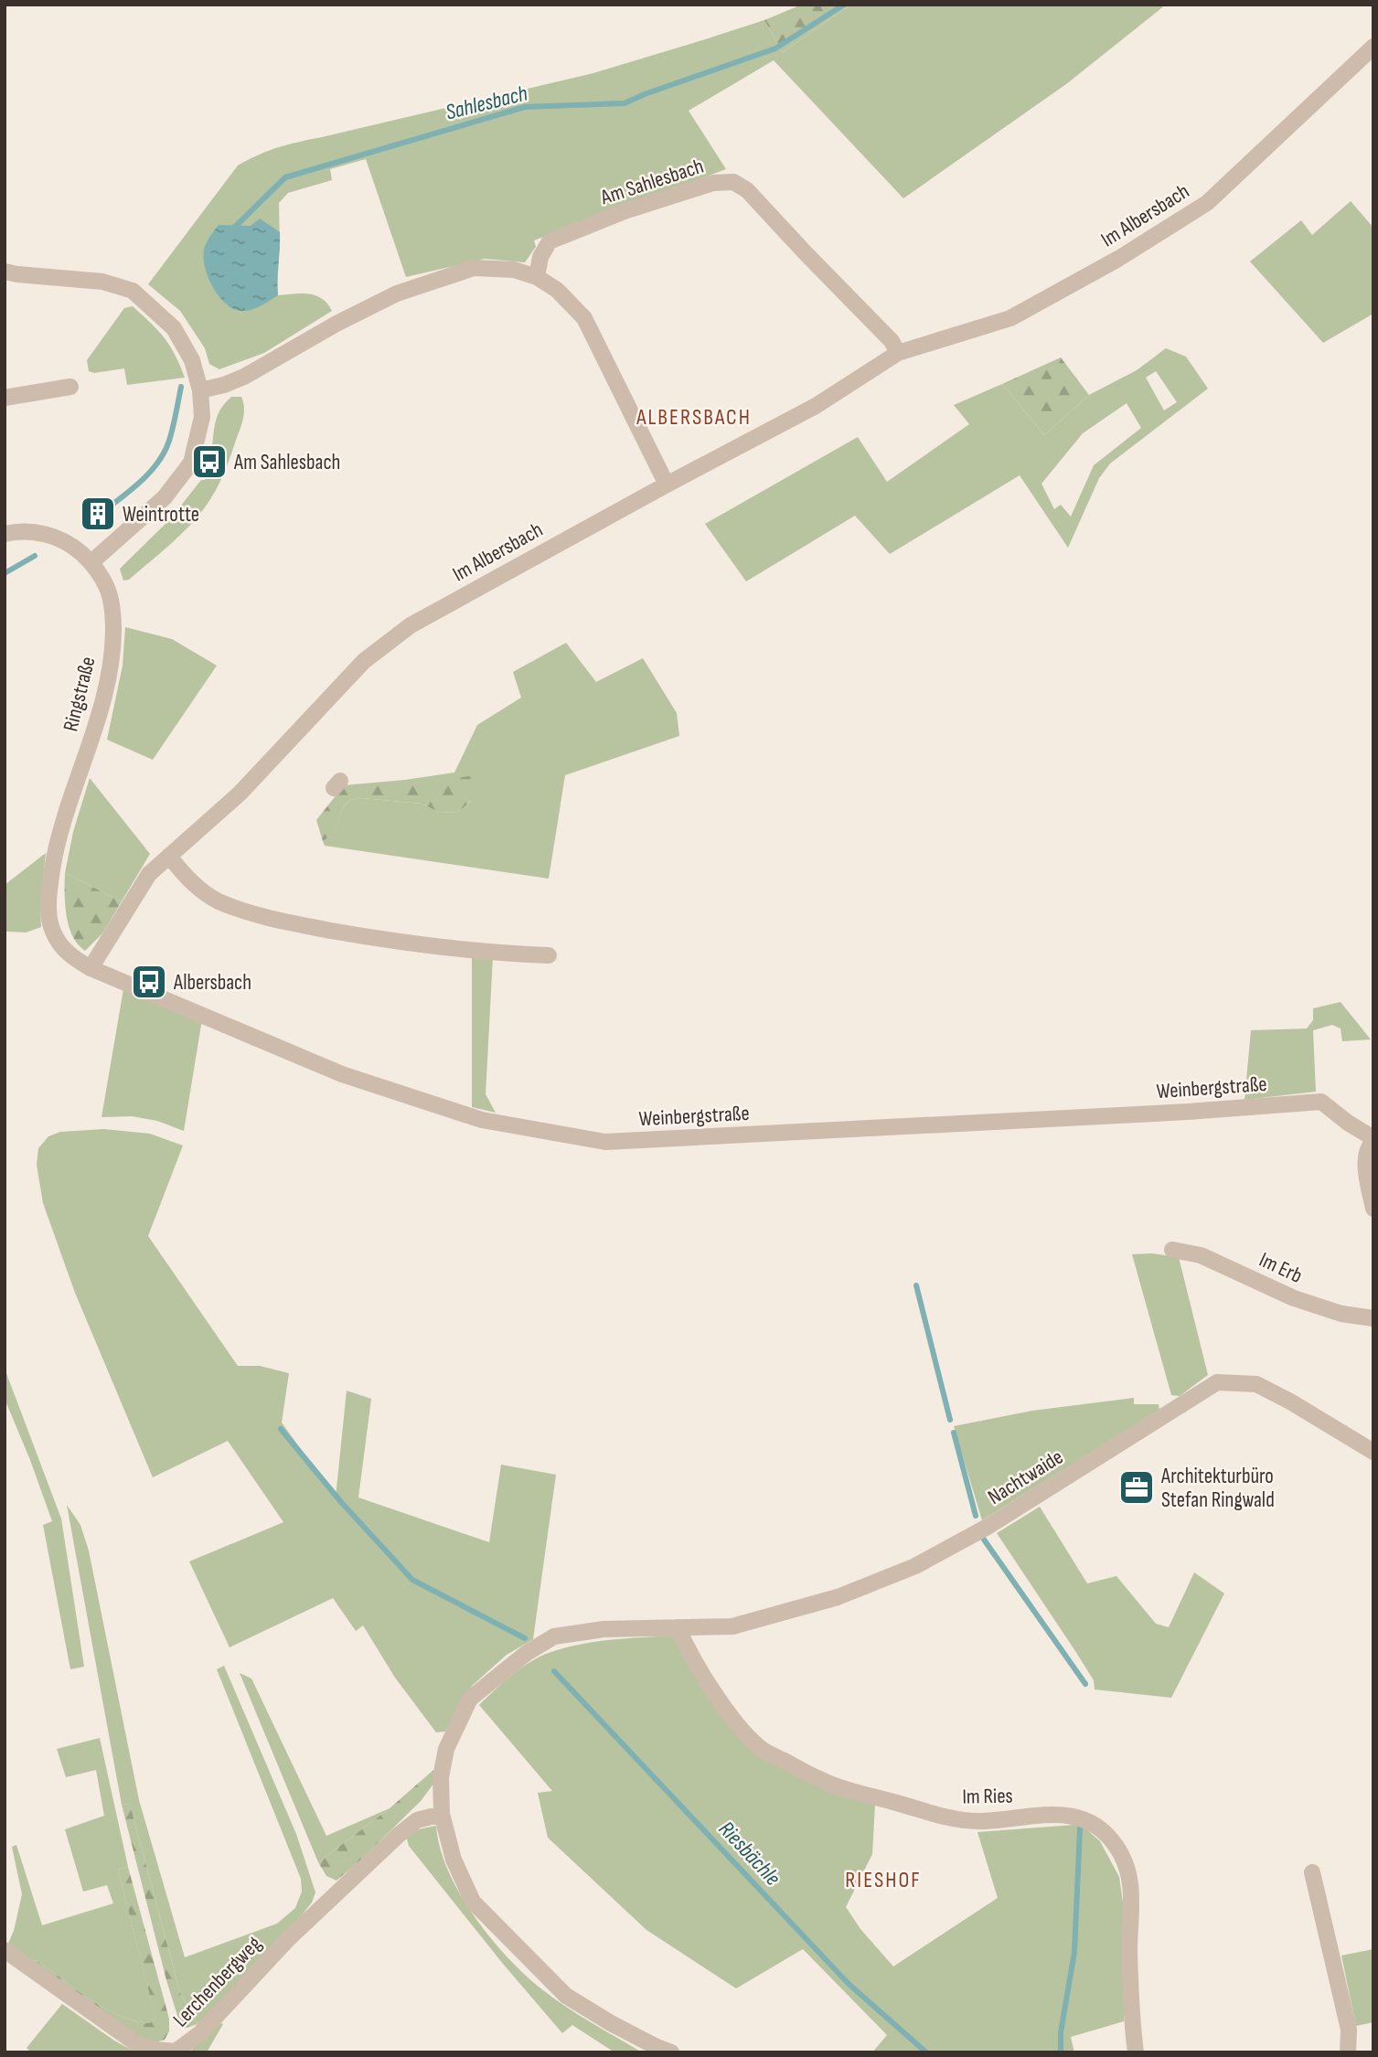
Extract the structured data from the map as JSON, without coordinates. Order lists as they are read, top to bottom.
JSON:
{
  "streets": {
    "street": [
      "Am Sahlesbach",
      "Im Albersbach",
      "Ringstraße",
      "Weinbergstraße",
      "Im Erb",
      "Nachtwaide",
      "Im Ries",
      "Lerchenbergweg"
    ]
  },
  "crossings": [
    ["Am Sahlesbach", "Im Albersbach"],
    ["Im Albersbach", "Weinbergstraße"],
    ["Ringstraße", "Weinbergstraße"],
    ["Nachtwaide", "Im Ries"],
    ["Nachtwaide", "Lerchenbergweg"]
  ],
  "districts": ["ALBERSBACH", "RIESHOF"],
  "water": ["Sahlesbach", "Riesbächle"],
  "places": {
    "bus stop": ["Am Sahlesbach", "Albersbach"],
    "building": ["Weintrotte"],
    "office": ["Architekturbüro Stefan Ringwald"]
  }
}
